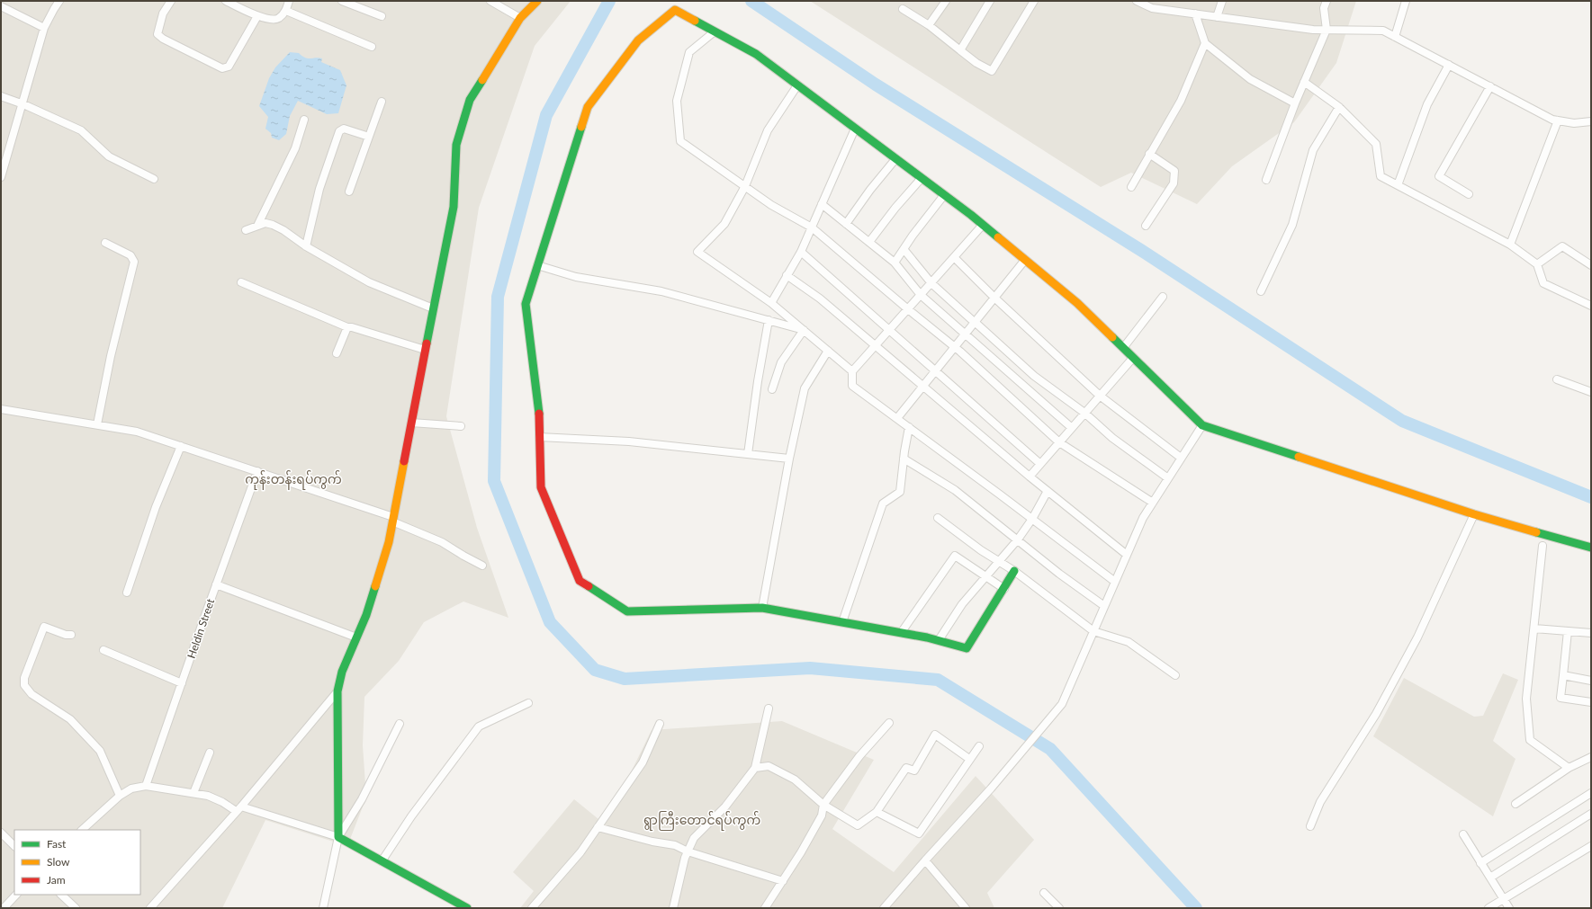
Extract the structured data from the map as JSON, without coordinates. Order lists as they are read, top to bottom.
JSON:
{
  "streets": {
    "street": ["Heldin Street"]
  },
  "districts": ["ကုန်းတန်းရပ်ကွက်", "ရွာကြီးတောင်ရပ်ကွက်"],
  "legend": ["Fast", "Slow", "Jam"]
}
